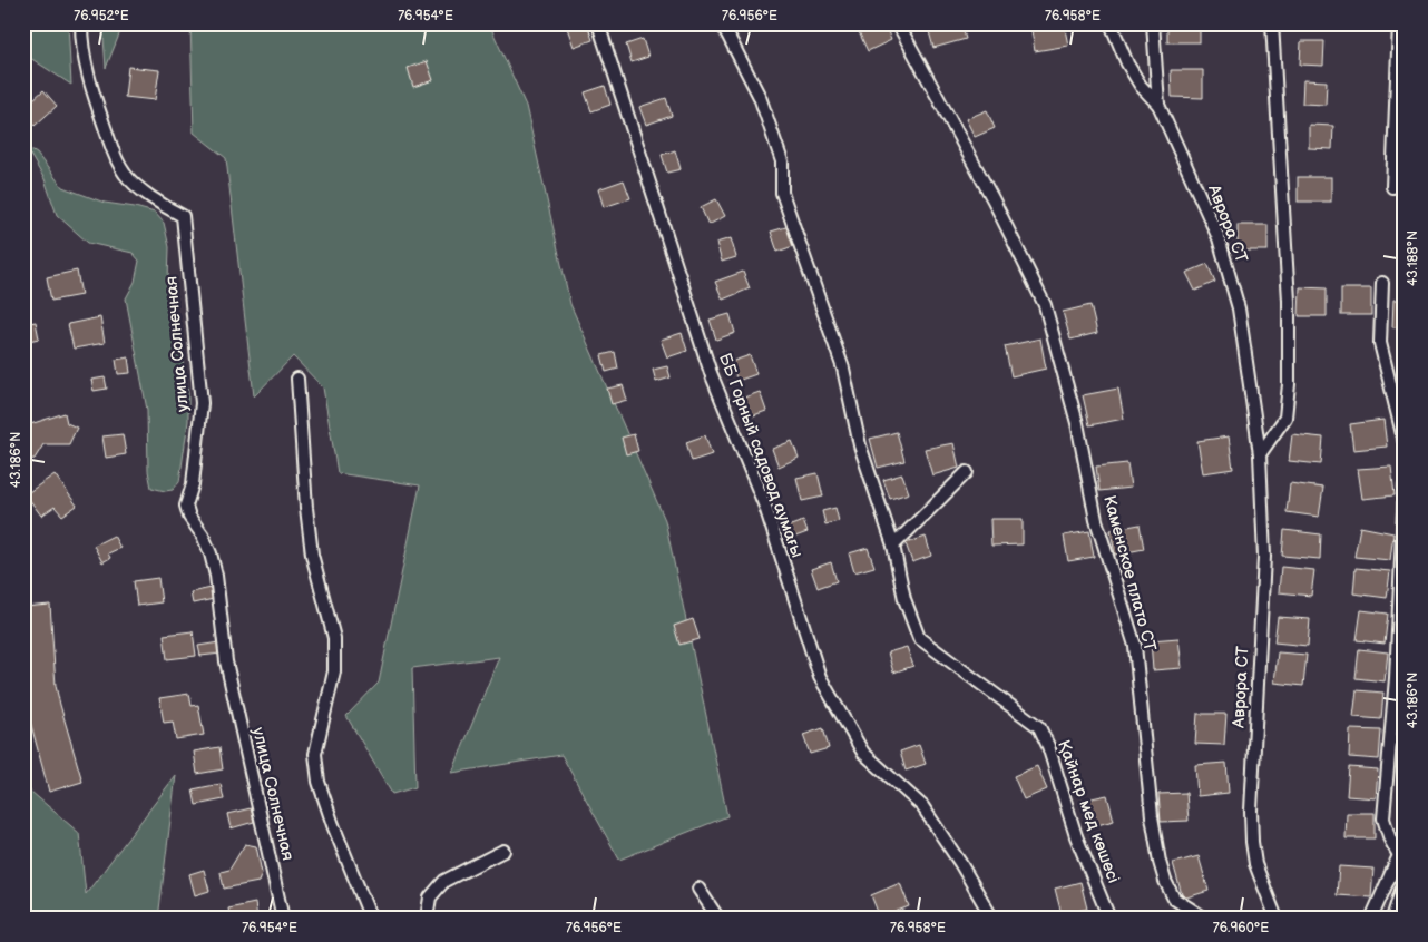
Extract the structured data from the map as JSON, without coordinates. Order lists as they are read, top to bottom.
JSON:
{
  "streets": {
    "street": [
      "Аврора СТ",
      "улица Солнечная",
      "ББ Горный садовод аумағы",
      "Каменское плато СТ",
      "Қайнар мед көшесі"
    ]
  },
  "coordinates": [
    "76.952°E",
    "76.954°E",
    "76.956°E",
    "76.958°E",
    "43.188°N",
    "43.186°N",
    "76.960°E"
  ]
}
